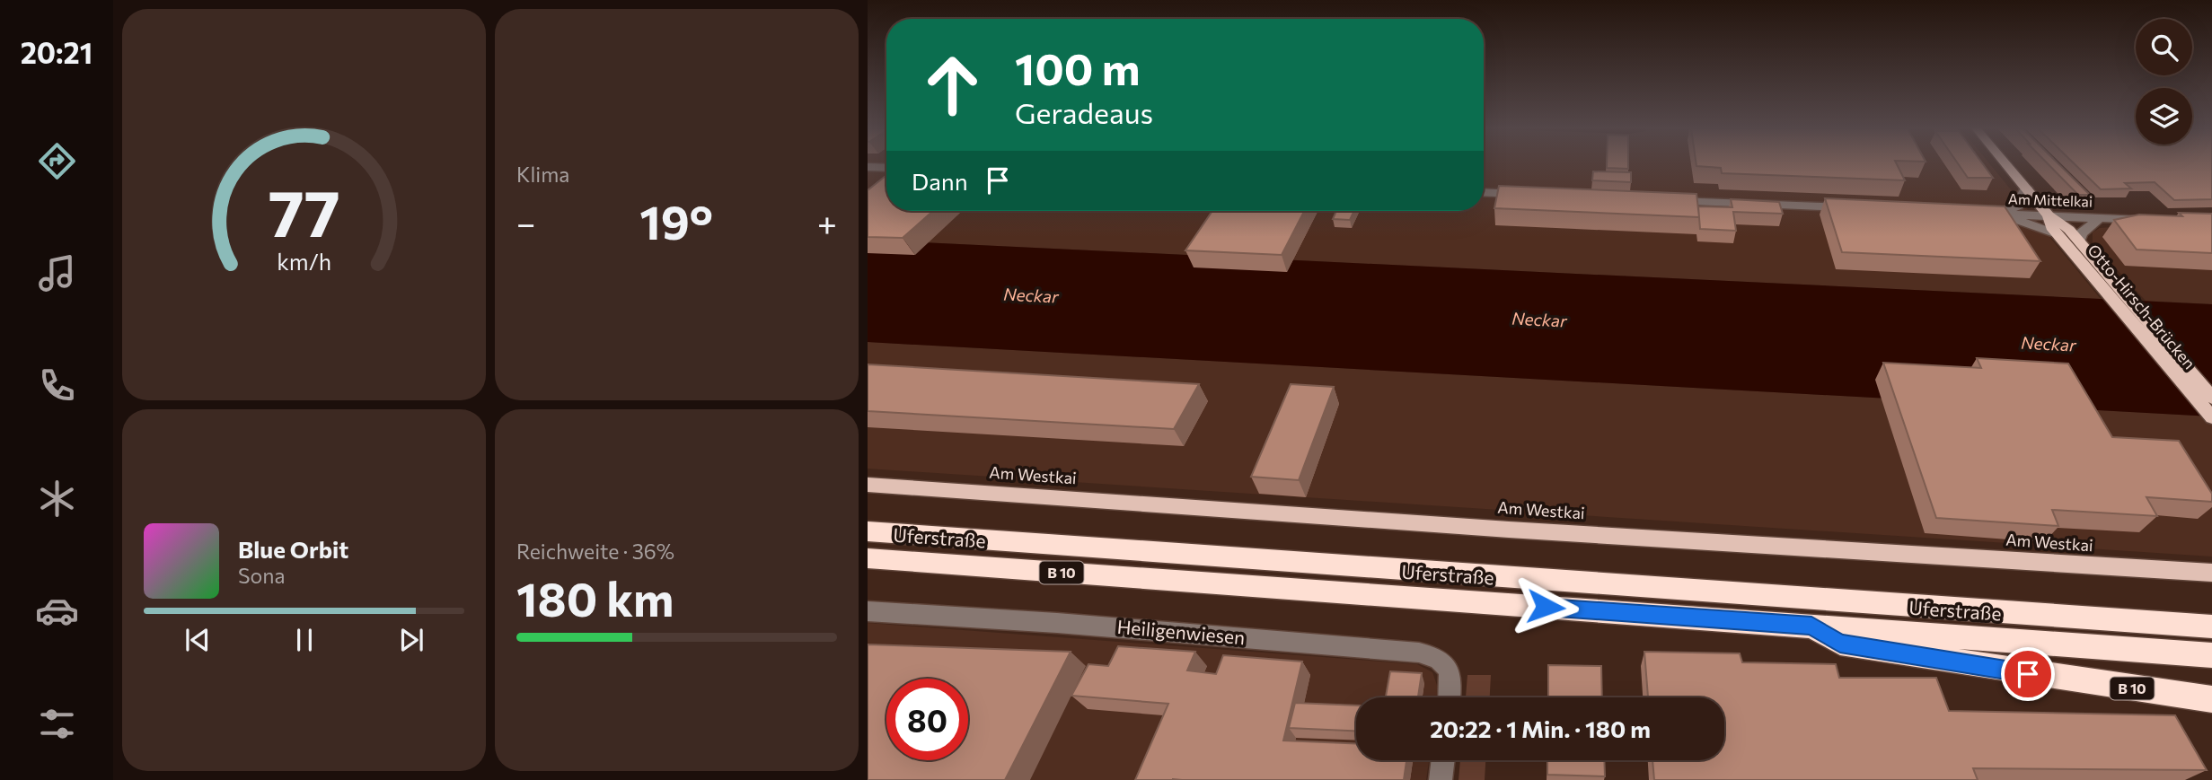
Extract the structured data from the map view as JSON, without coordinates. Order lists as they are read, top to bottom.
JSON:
{
  "streets": {
    "highway": ["Uferstraße", "B 10"],
    "main road": ["Otto-Hirsch-Brücken", "Am Westkai"],
    "street": ["Am Mittelkai", "Heiligenwiesen"]
  },
  "crossings": [
    ["Am Mittelkai", "Otto-Hirsch-Brücken"],
    ["Uferstraße", "B 10"]
  ],
  "water": ["Neckar"],
  "page": {
    "tabs": "20:21",
    "tile": [
      "Klima",
      ["Reichweite · 36%", "180 km"]
    ],
    "turn": ["100 m", "Geradeaus"],
    "then": "Dann",
    "heat": ["−", "19°", "+"],
    "song": ["Blue Orbit", "Sona"],
    "limit": "80",
    "trip": "20:22 · 1 Min. · 180 m",
    "gauge": ["77", "km/h"]
  }
}
